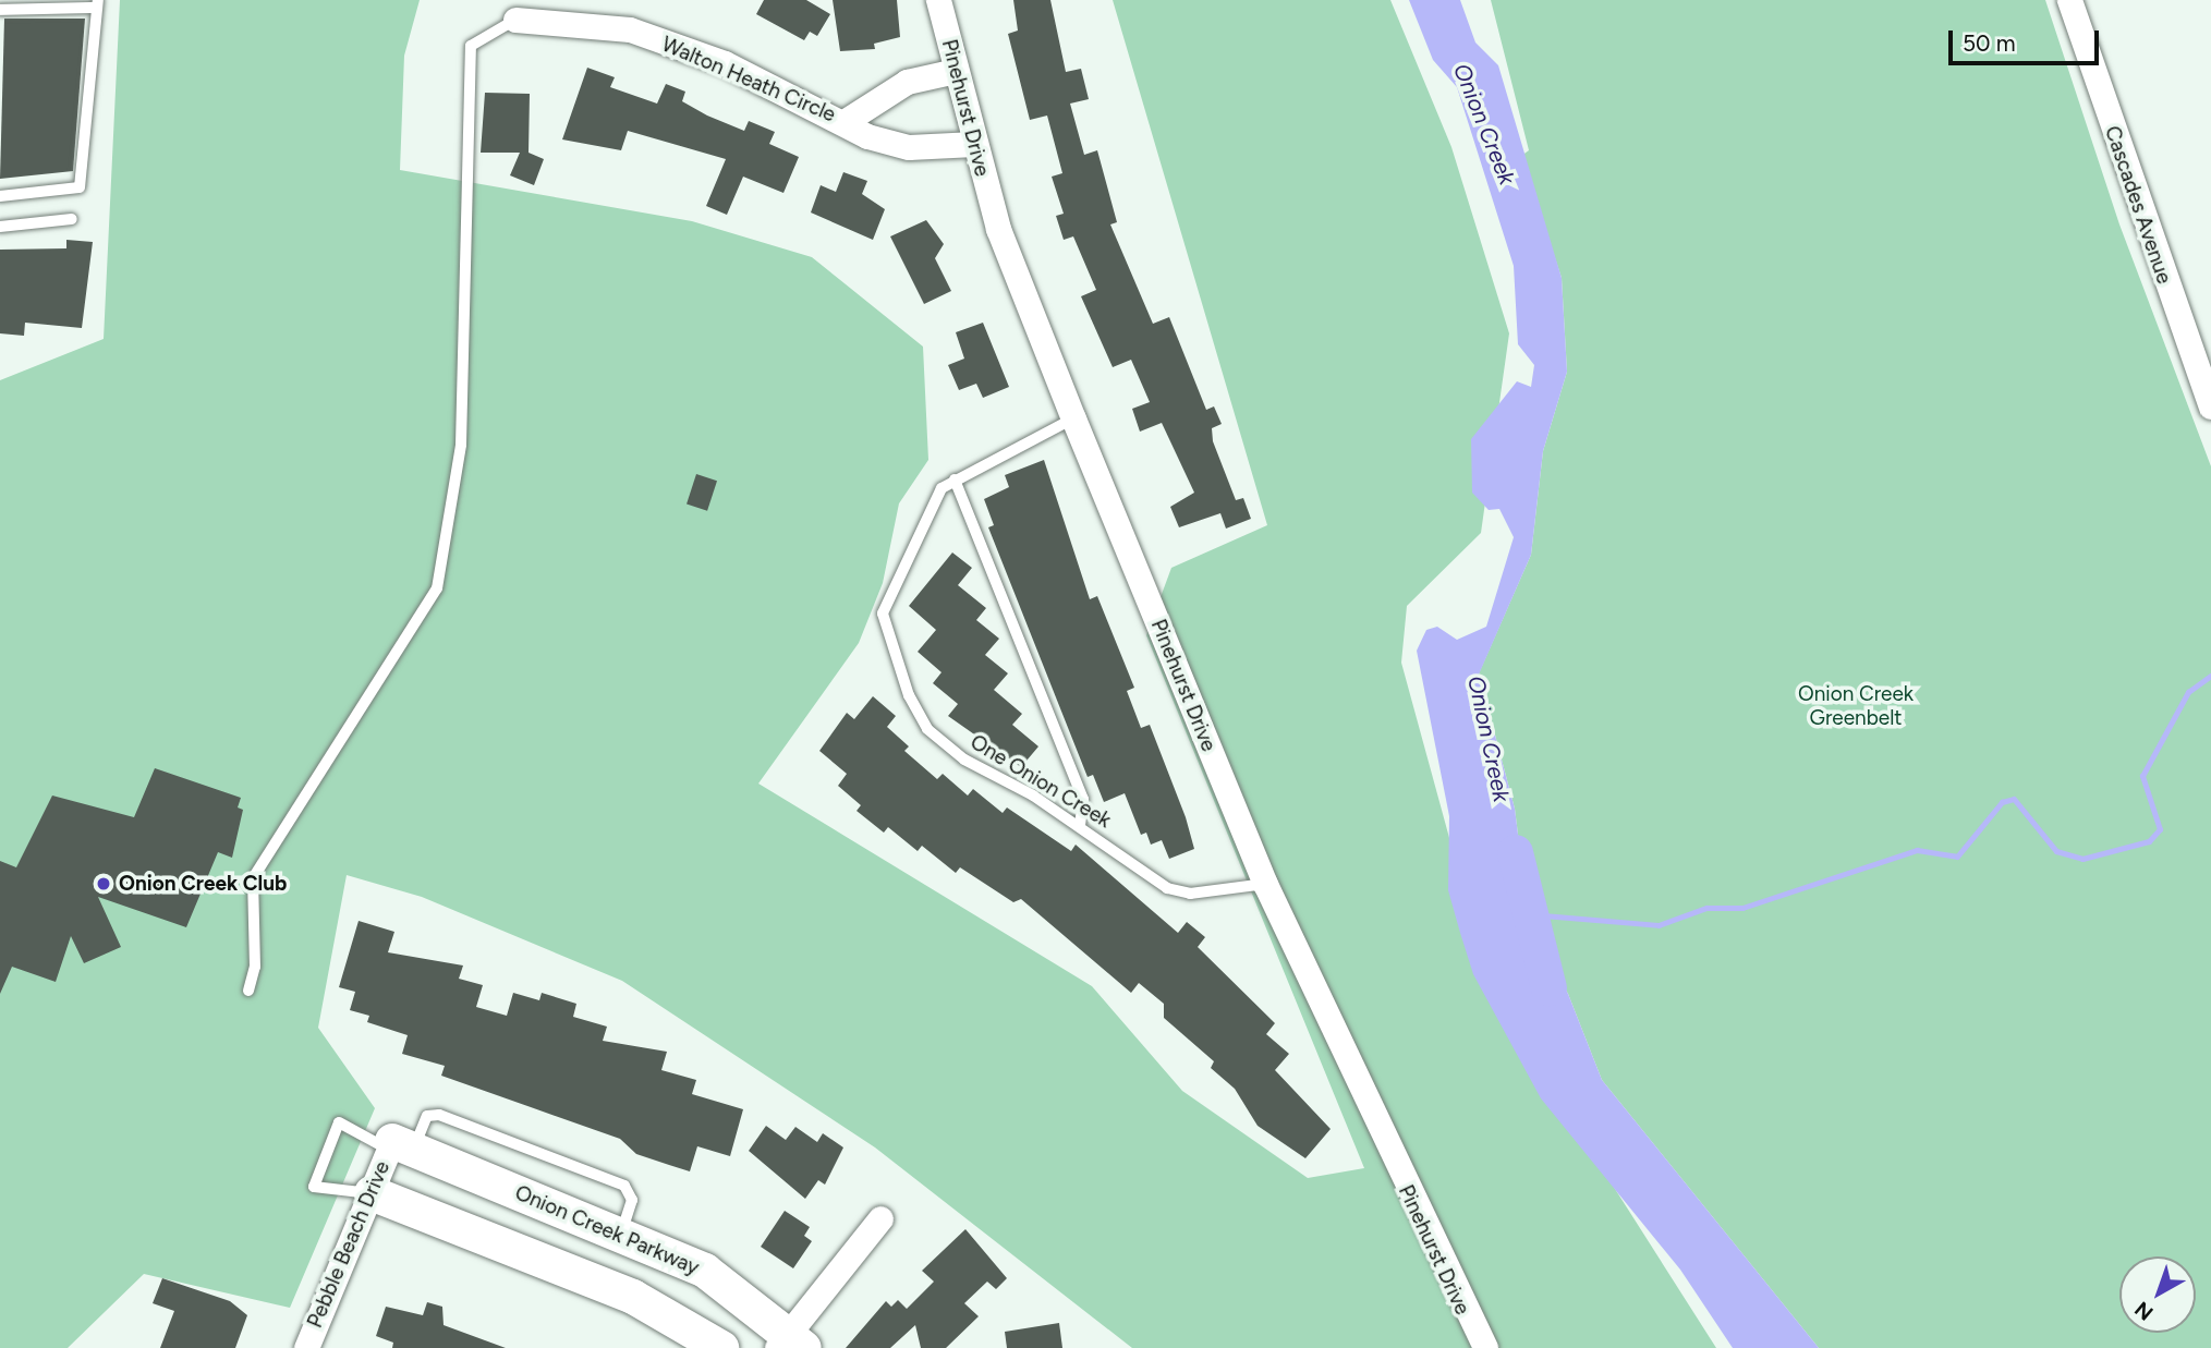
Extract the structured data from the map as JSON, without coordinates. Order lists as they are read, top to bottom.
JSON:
{
  "streets": {
    "street": [
      "Walton Heath Circle",
      "Pinehurst Drive",
      "Cascades Avenue",
      "Onion Creek Parkway",
      "Pebble Beach Drive"
    ],
    "lane": ["One Onion Creek"]
  },
  "crossings": [
    ["Walton Heath Circle", "Pinehurst Drive"],
    ["Pinehurst Drive", "One Onion Creek"],
    ["Onion Creek Parkway", "Pebble Beach Drive"]
  ],
  "water": ["Onion Creek"],
  "parks": ["Onion Creek Greenbelt"],
  "places": ["Onion Creek Club"],
  "scale_bar": "50 m",
  "north": "bottom left"
}
